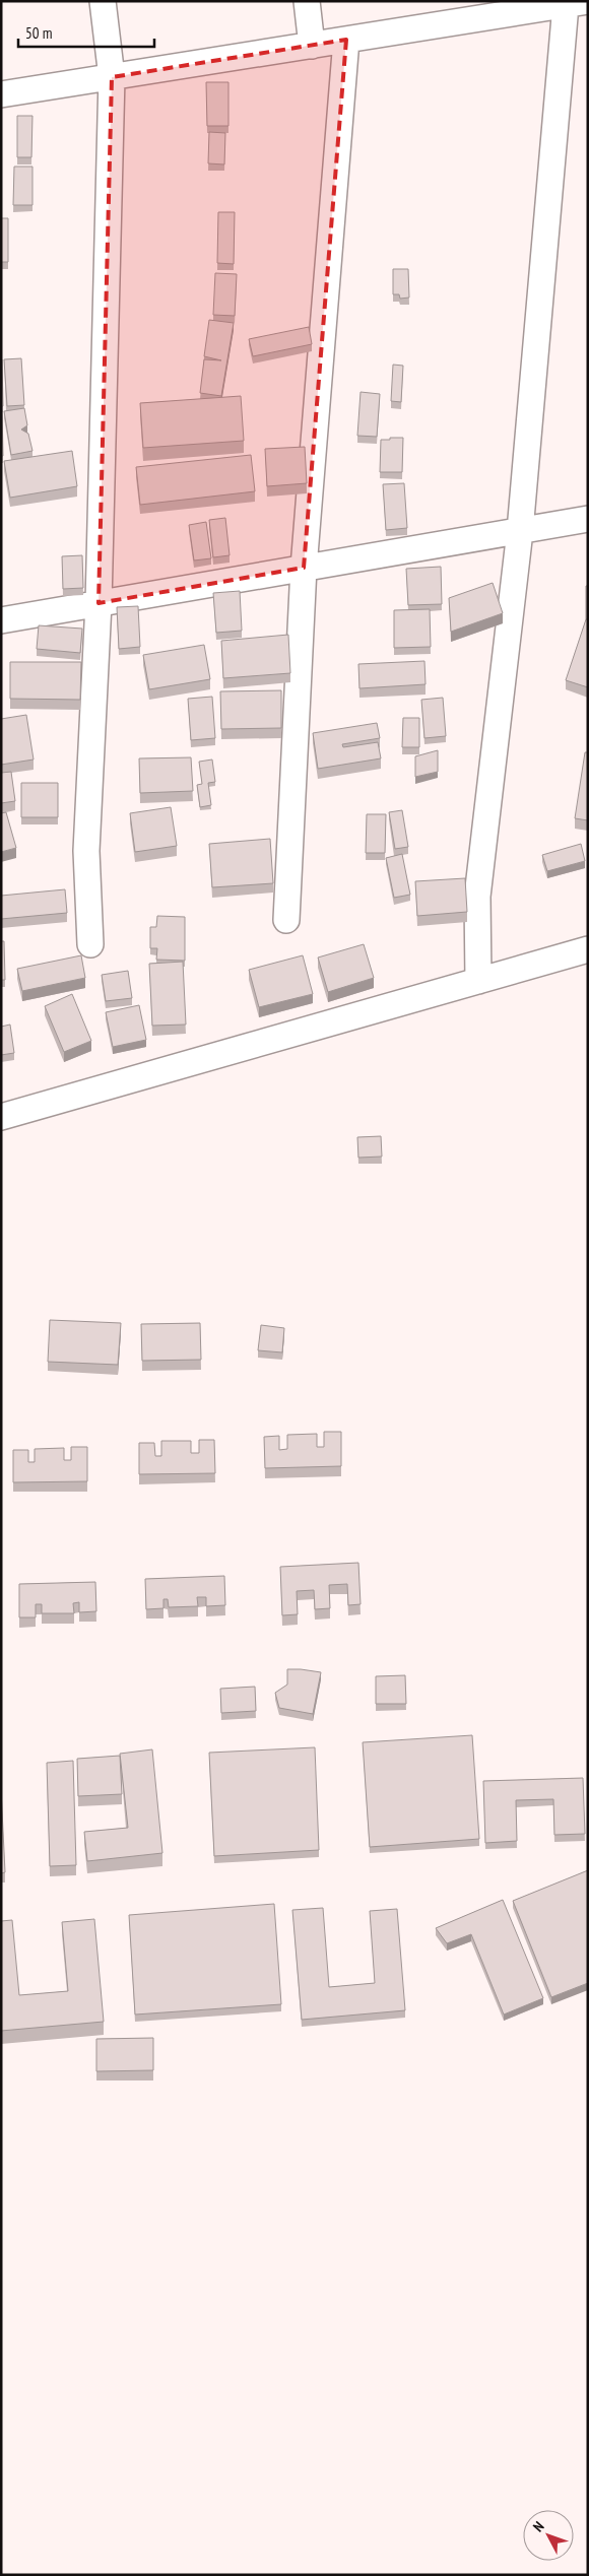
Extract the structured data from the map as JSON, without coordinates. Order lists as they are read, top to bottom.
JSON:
{
  "scale_bar": "50 m",
  "north": "top left"
}
